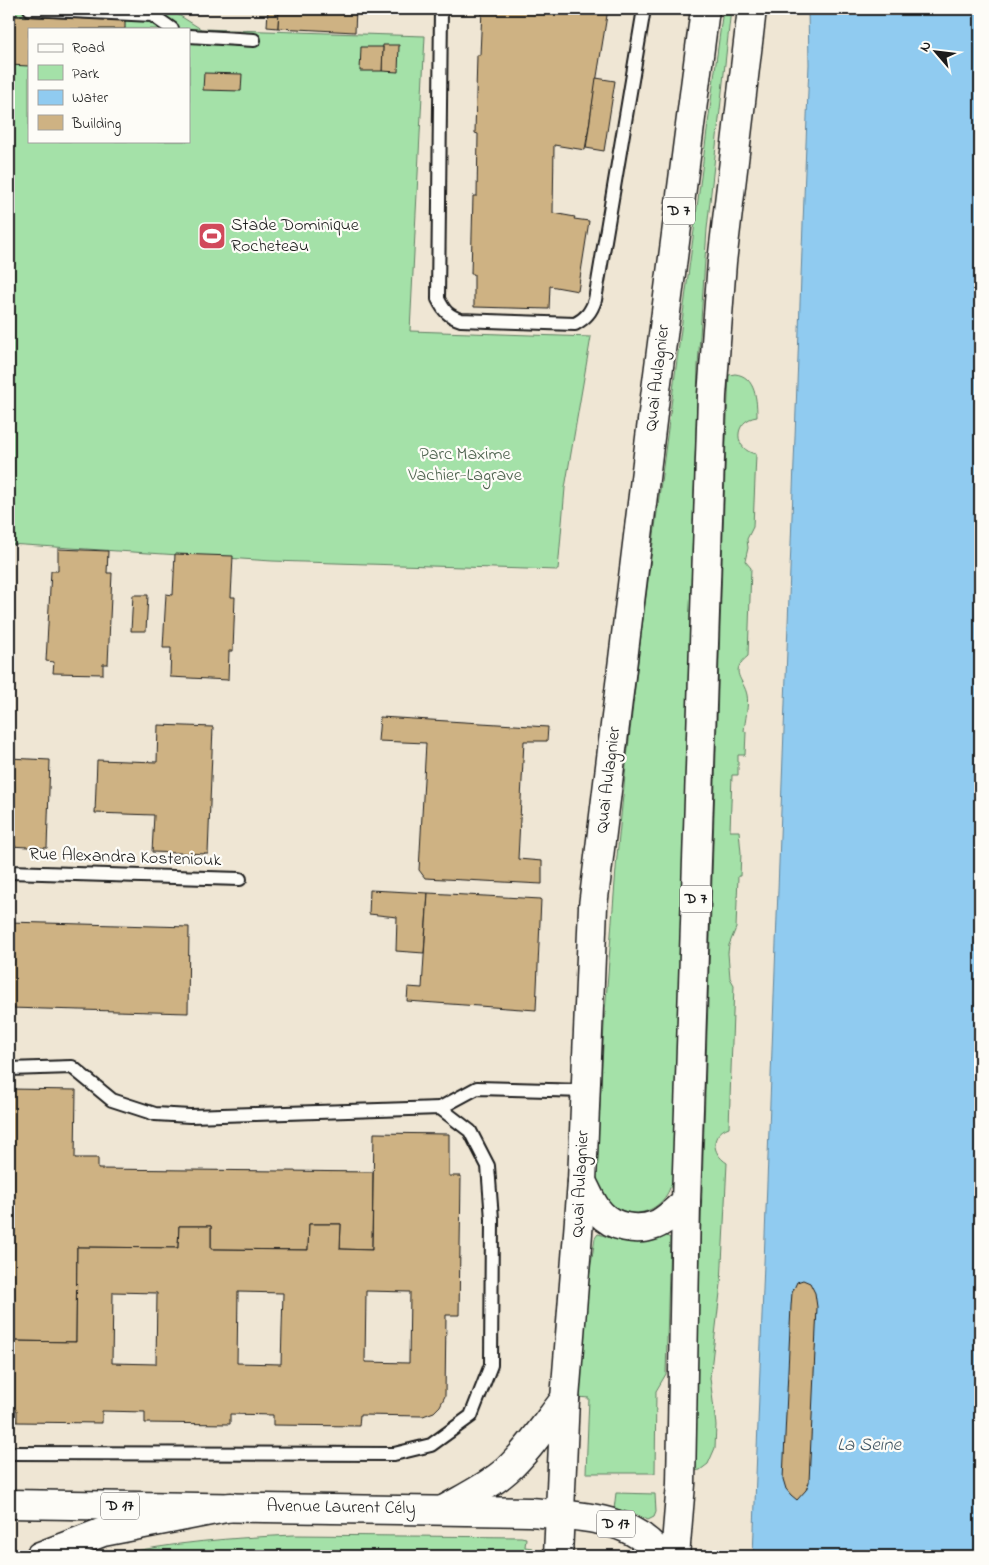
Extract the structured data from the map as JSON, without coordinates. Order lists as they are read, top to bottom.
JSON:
{
  "streets": {
    "main road": [
      "D 7",
      "Quai Aulagnier",
      "D 17",
      "Avenue Laurent Cély"
    ],
    "lane": ["Rue Alexandra Kosteniouk"]
  },
  "crossings": [
    ["Quai Aulagnier", "Avenue Laurent Cély"]
  ],
  "water": ["La Seine"],
  "parks": ["Parc Maxime Vachier-Lagrave"],
  "places": {
    "sports": ["Stade Dominique Rocheteau"]
  },
  "legend": [
    "Road",
    "Park",
    "Water",
    "Building"
  ],
  "north": "top left"
}
